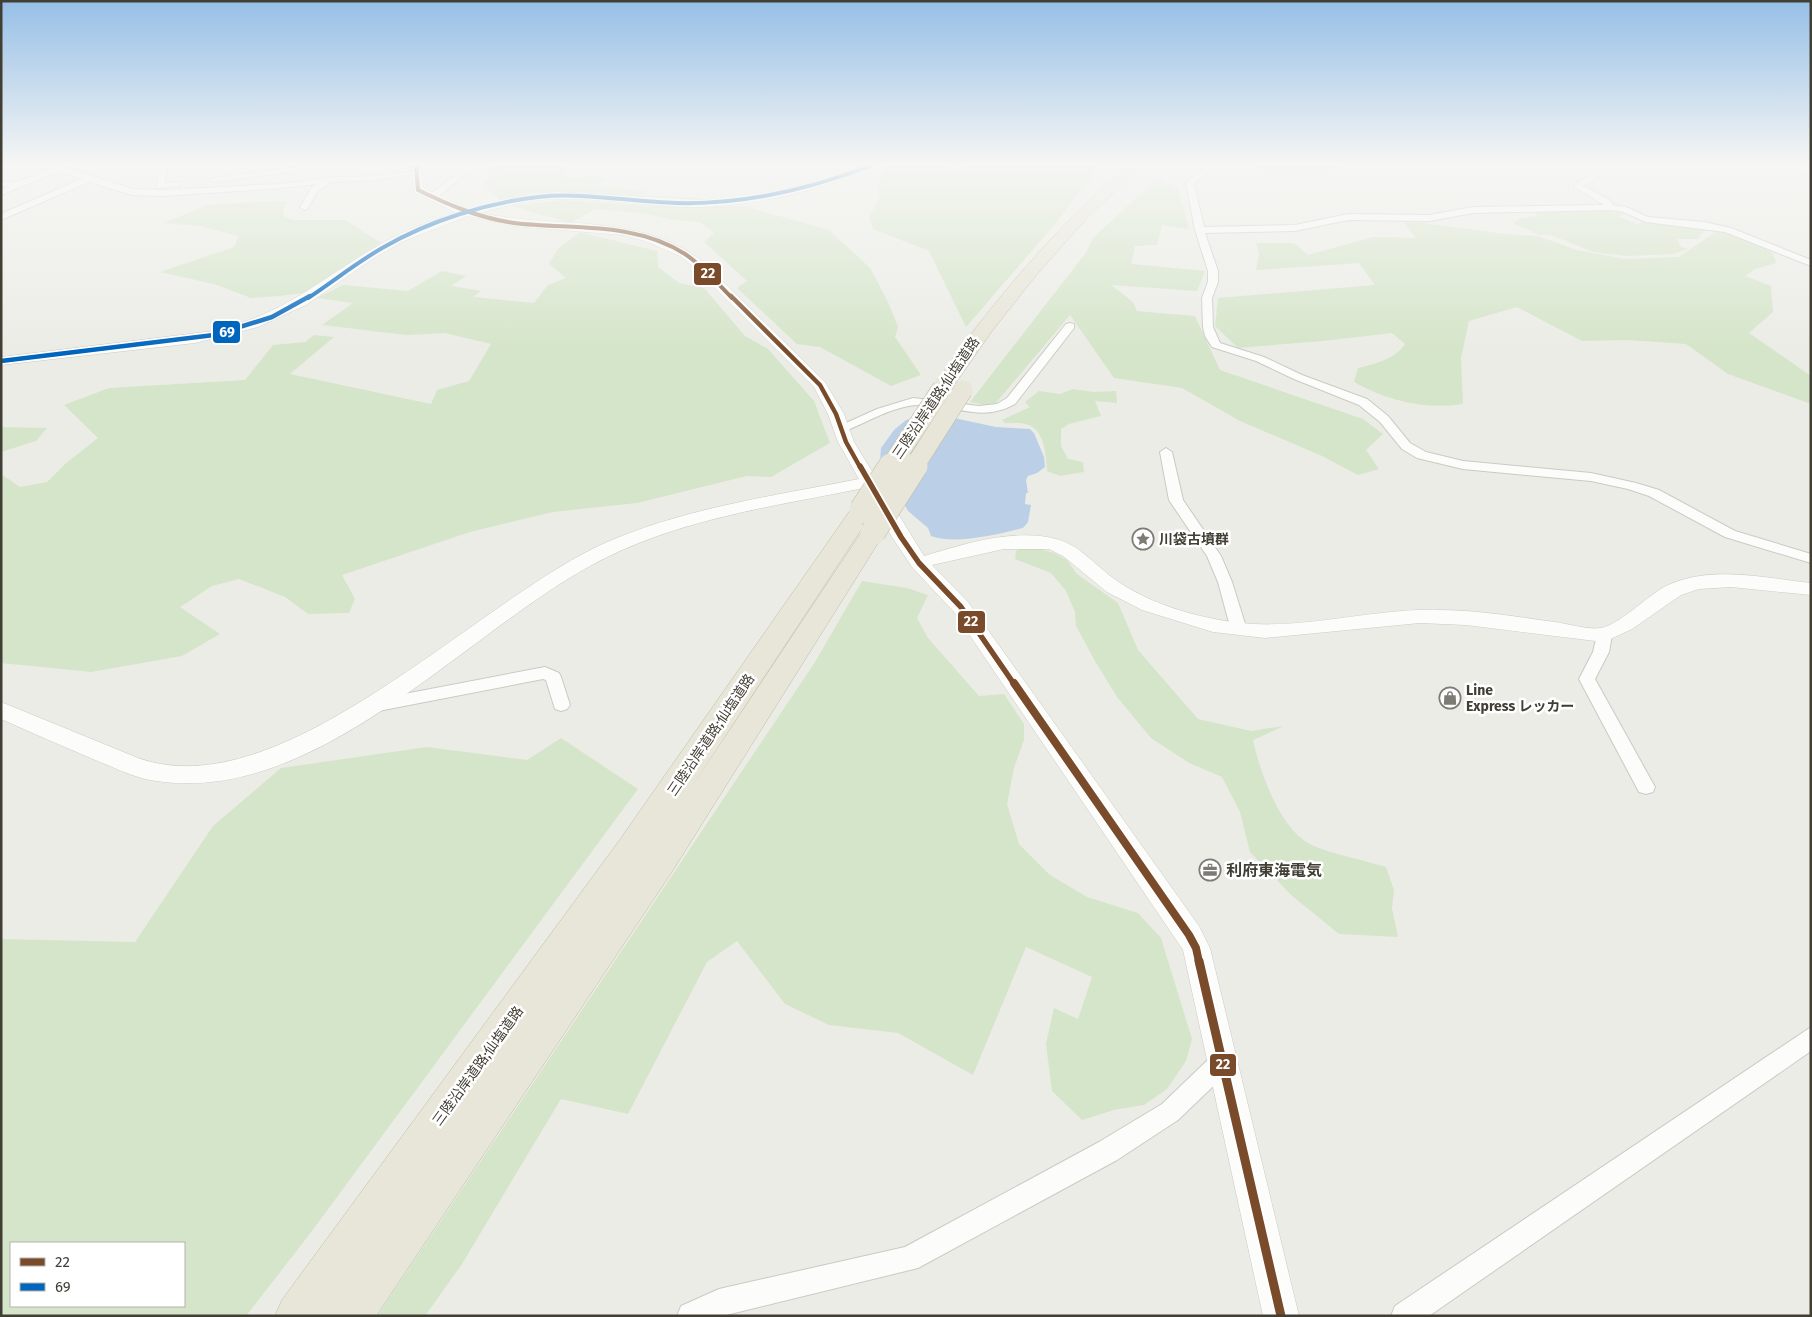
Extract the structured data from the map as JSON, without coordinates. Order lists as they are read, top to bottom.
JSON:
{
  "streets": {
    "highway": ["三陸沿岸道路;仙塩道路"]
  },
  "places": {
    "place": ["川袋古墳群"],
    "shop": ["Line Express レッカー"],
    "office": ["利府東海電気"]
  },
  "lines": ["transit line 22", "transit line 69"],
  "legend": ["22", "69"]
}
